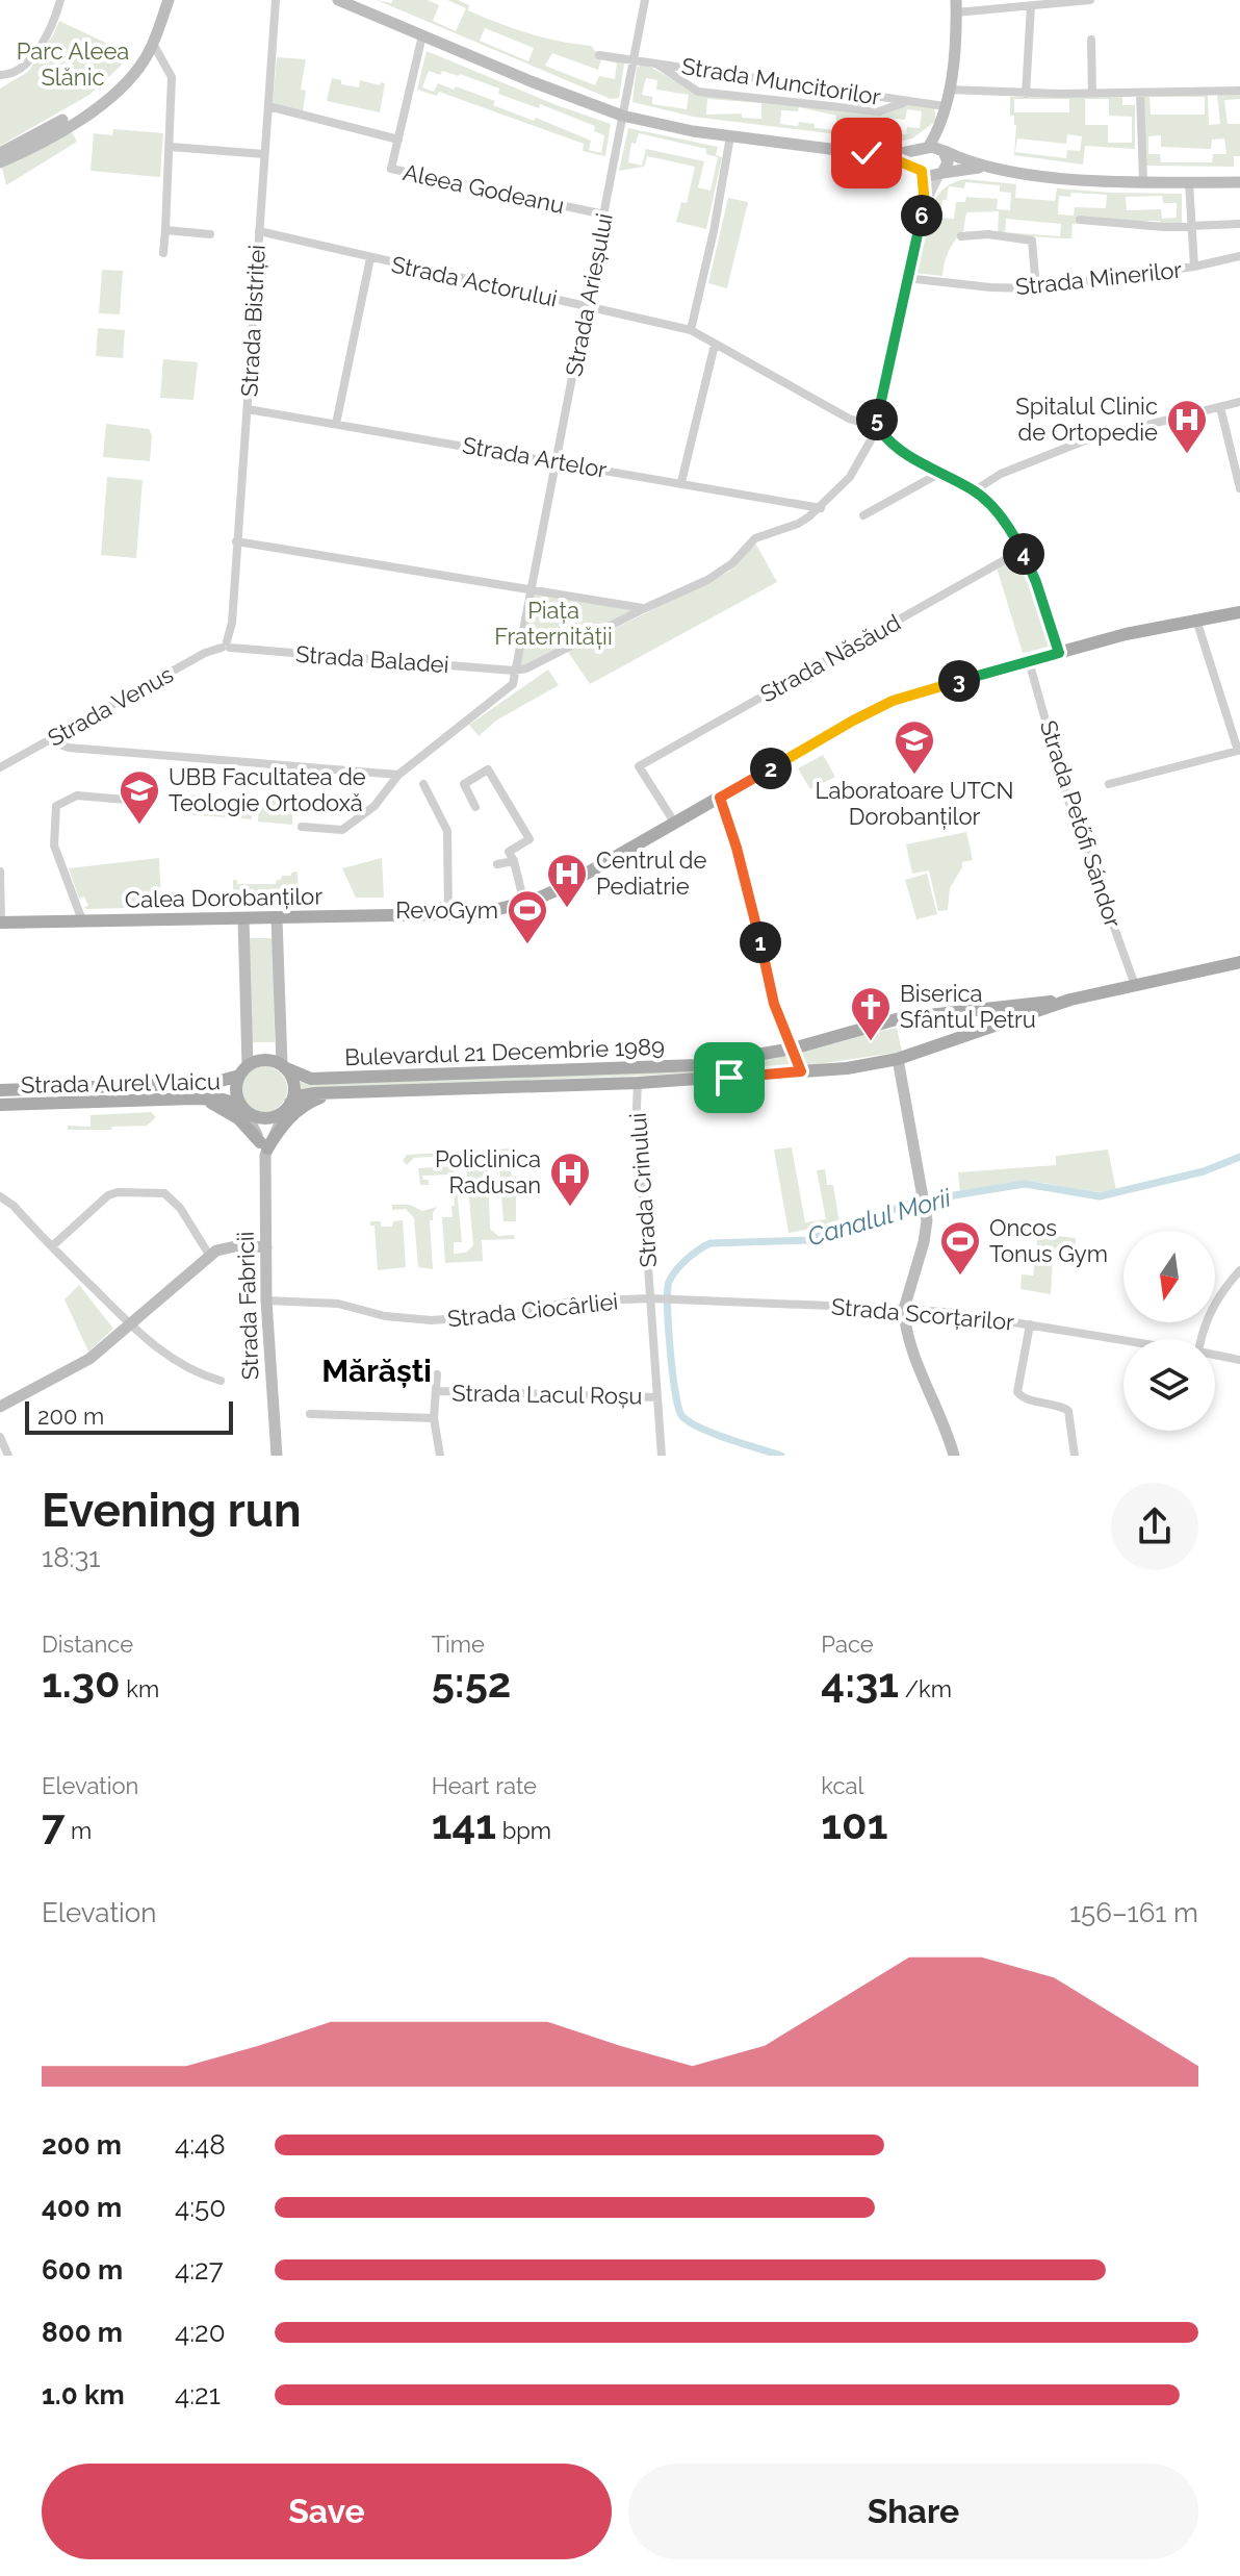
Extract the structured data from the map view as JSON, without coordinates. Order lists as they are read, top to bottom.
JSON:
{
  "streets": {
    "main road": [
      "Calea Dorobanților",
      "Bulevardul 21 Decembrie 1989",
      "Strada Aurel Vlaicu",
      "Strada Fabricii"
    ],
    "street": [
      "Strada Muncitorilor",
      "Aleea Godeanu",
      "Strada Minerilor",
      "Strada Actorului",
      "Strada Arieșului",
      "Strada Bistriței",
      "Strada Artelor",
      "Strada Năsăud",
      "Strada Baladei",
      "Strada Venus",
      "Strada Petőfi Sándor",
      "Strada Crinului",
      "Strada Ciocârliei",
      "Strada Scorțarilor",
      "Strada Lacul Roșu"
    ]
  },
  "crossings": [
    ["Strada Muncitorilor", "Strada Arieșului"],
    ["Aleea Godeanu", "Strada Arieșului"],
    ["Aleea Godeanu", "Strada Bistriței"],
    ["Strada Actorului", "Strada Arieșului"],
    ["Strada Actorului", "Strada Bistriței"],
    ["Strada Arieșului", "Strada Artelor"],
    ["Strada Bistriței", "Strada Artelor"],
    ["Strada Bistriței", "Strada Baladei"],
    ["Strada Bistriței", "Strada Venus"],
    ["Strada Năsăud", "Calea Dorobanților"],
    ["Strada Baladei", "Strada Venus"],
    ["Strada Petőfi Sándor", "Calea Dorobanților"],
    ["Strada Petőfi Sándor", "Bulevardul 21 Decembrie 1989"],
    ["Bulevardul 21 Decembrie 1989", "Strada Aurel Vlaicu"],
    ["Bulevardul 21 Decembrie 1989", "Strada Crinului"],
    ["Bulevardul 21 Decembrie 1989", "Strada Fabricii"],
    ["Strada Aurel Vlaicu", "Strada Fabricii"],
    ["Strada Crinului", "Strada Ciocârliei"],
    ["Strada Crinului", "Strada Scorțarilor"],
    ["Strada Crinului", "Strada Lacul Roșu"],
    ["Strada Fabricii", "Strada Ciocârliei"],
    ["Strada Ciocârliei", "Strada Scorțarilor"]
  ],
  "districts": ["Mărăști"],
  "water": ["Canalul Morii"],
  "parks": ["Parc Aleea Slănic", "Piața Fraternității"],
  "places": {
    "hospital": ["Spitalul Clinic de Ortopedie", "Centrul de Pediatrie", "Policlinica Radusan"],
    "school or university": ["Laboratoare UTCN Dorobanților", "UBB Facultatea de Teologie Ortodoxă"],
    "sports": ["RevoGym", "Oncos Tonus Gym"],
    "church": ["Biserica Sfântul Petru"]
  },
  "scale_bar": "200 m",
  "north": "bottom",
  "page": {
    "pins": [
      "6",
      "5",
      "4",
      "3",
      "2",
      "1"
    ],
    "scale": "200 m",
    "heading": ["Evening run", "18:31"],
    "stats": [
      ["Distance", "1.30 km"],
      ["Time", "5:52"],
      ["Pace", "4:31 /km"],
      ["Elevation", "7 m"],
      ["Heart rate", "141 bpm"],
      ["kcal", "101"]
    ],
    "chart": ["Elevation", "156–161 m"],
    "list": [
      {
        "name": "200 m",
        "note": "4:48"
      },
      {
        "name": "400 m",
        "note": "4:50"
      },
      {
        "name": "600 m",
        "note": "4:27"
      },
      {
        "name": "800 m",
        "note": "4:20"
      },
      {
        "name": "1.0 km",
        "note": "4:21"
      }
    ],
    "buttons": ["Save", "Share"]
  }
}
